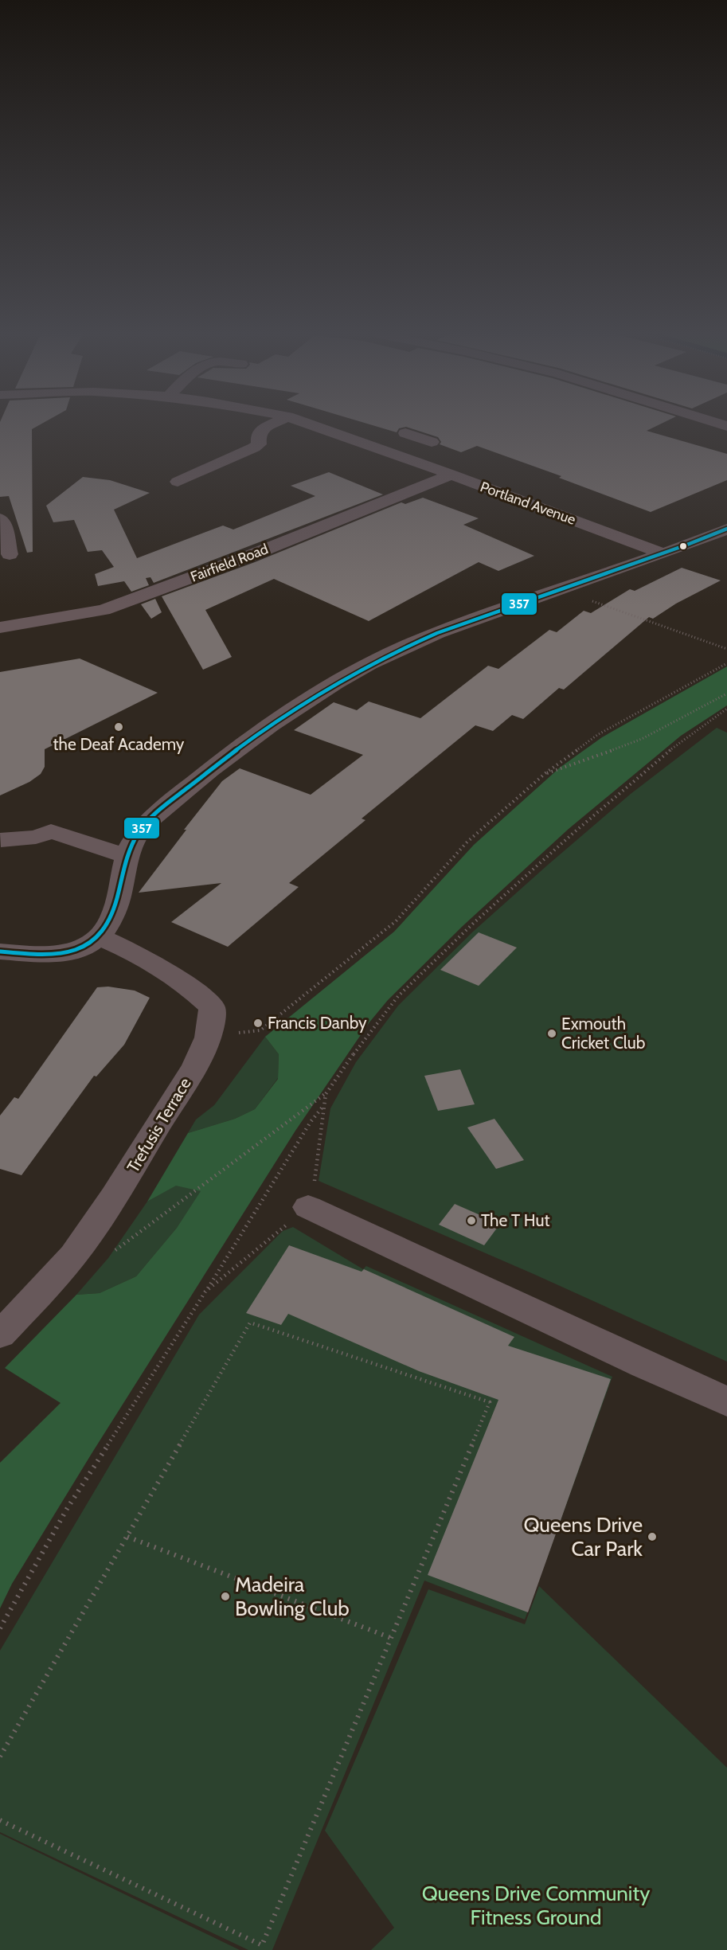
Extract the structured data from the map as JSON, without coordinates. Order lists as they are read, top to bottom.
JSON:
{
  "streets": {
    "street": ["Portland Avenue", "Fairfield Road", "Trefusis Terrace"]
  },
  "crossings": [
    ["Portland Avenue", "Fairfield Road"]
  ],
  "parks": ["Queens Drive Community Fitness Ground"],
  "places": [
    "the Deaf Academy",
    "Francis Danby",
    "Exmouth Cricket Club",
    "The T Hut",
    "Queens Drive Car Park",
    "Madeira Bowling Club"
  ],
  "lines": ["transit line 357"]
}
